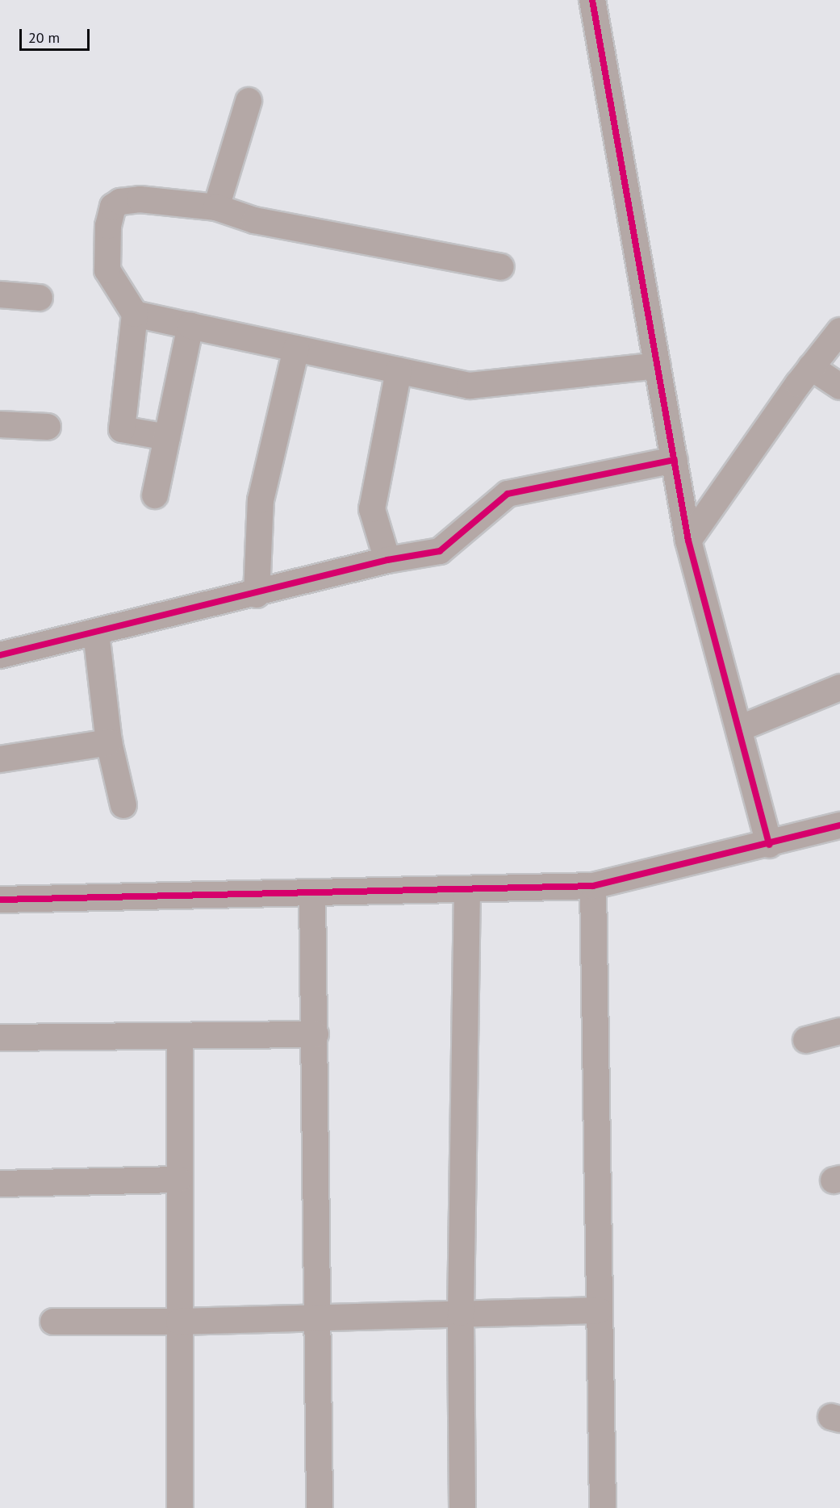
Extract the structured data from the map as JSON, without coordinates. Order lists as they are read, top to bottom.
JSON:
{
  "scale_bar": "20 m"
}
